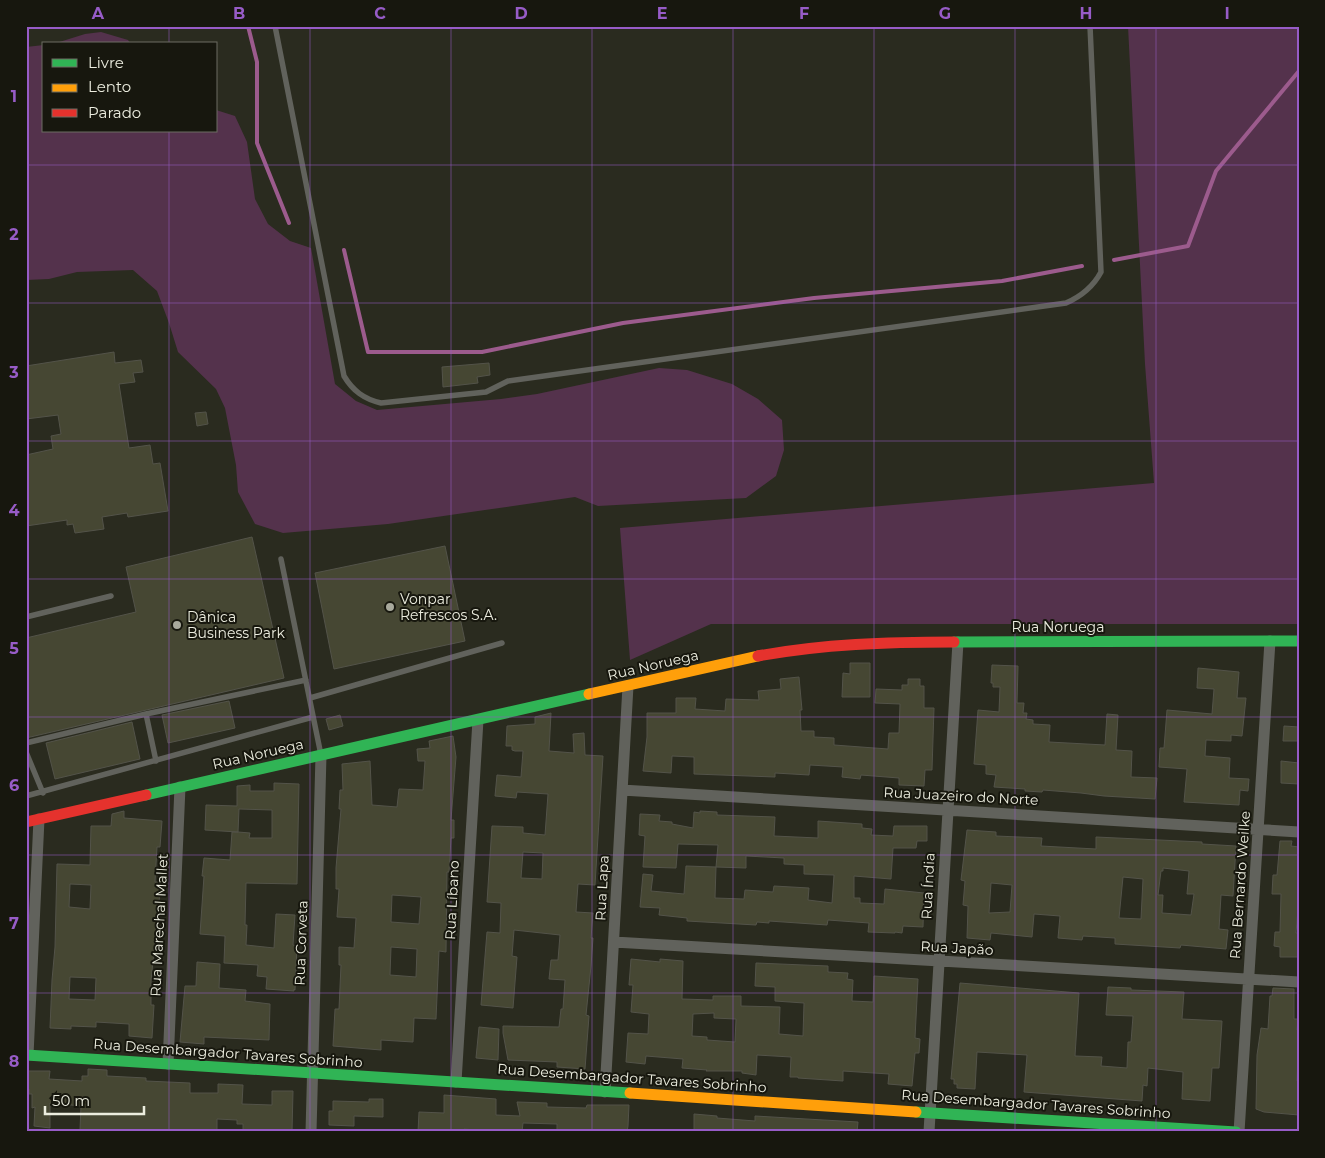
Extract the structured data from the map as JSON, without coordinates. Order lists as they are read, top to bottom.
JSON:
{
  "streets": {
    "street": [
      "Rua Noruega",
      "Rua Juazeiro do Norte",
      "Rua Bernardo Weilke",
      "Rua Índia",
      "Rua Lapa",
      "Rua Líbano",
      "Rua Marechal Mallet",
      "Rua Corveta",
      "Rua Japão",
      "Rua Desembargador Tavares Sobrinho"
    ]
  },
  "crossings": [
    ["Rua Noruega", "Rua Bernardo Weilke"],
    ["Rua Noruega", "Rua Índia"],
    ["Rua Noruega", "Rua Lapa"],
    ["Rua Noruega", "Rua Líbano"],
    ["Rua Noruega", "Rua Marechal Mallet"],
    ["Rua Noruega", "Rua Corveta"],
    ["Rua Juazeiro do Norte", "Rua Bernardo Weilke"],
    ["Rua Juazeiro do Norte", "Rua Índia"],
    ["Rua Juazeiro do Norte", "Rua Lapa"],
    ["Rua Bernardo Weilke", "Rua Japão"],
    ["Rua Bernardo Weilke", "Rua Desembargador Tavares Sobrinho"],
    ["Rua Índia", "Rua Japão"],
    ["Rua Índia", "Rua Desembargador Tavares Sobrinho"],
    ["Rua Lapa", "Rua Japão"],
    ["Rua Lapa", "Rua Desembargador Tavares Sobrinho"],
    ["Rua Líbano", "Rua Desembargador Tavares Sobrinho"],
    ["Rua Marechal Mallet", "Rua Desembargador Tavares Sobrinho"],
    ["Rua Corveta", "Rua Desembargador Tavares Sobrinho"]
  ],
  "places": ["Vonpar Refrescos S.A.", "Dânica Business Park"],
  "legend": ["Livre", "Lento", "Parado"],
  "scale_bar": "50 m",
  "grid": {
    "columns": [
      "A",
      "B",
      "C",
      "D",
      "E",
      "F",
      "G",
      "H",
      "I"
    ],
    "rows": [
      "1",
      "2",
      "3",
      "4",
      "5",
      "6",
      "7",
      "8"
    ]
  }
}
